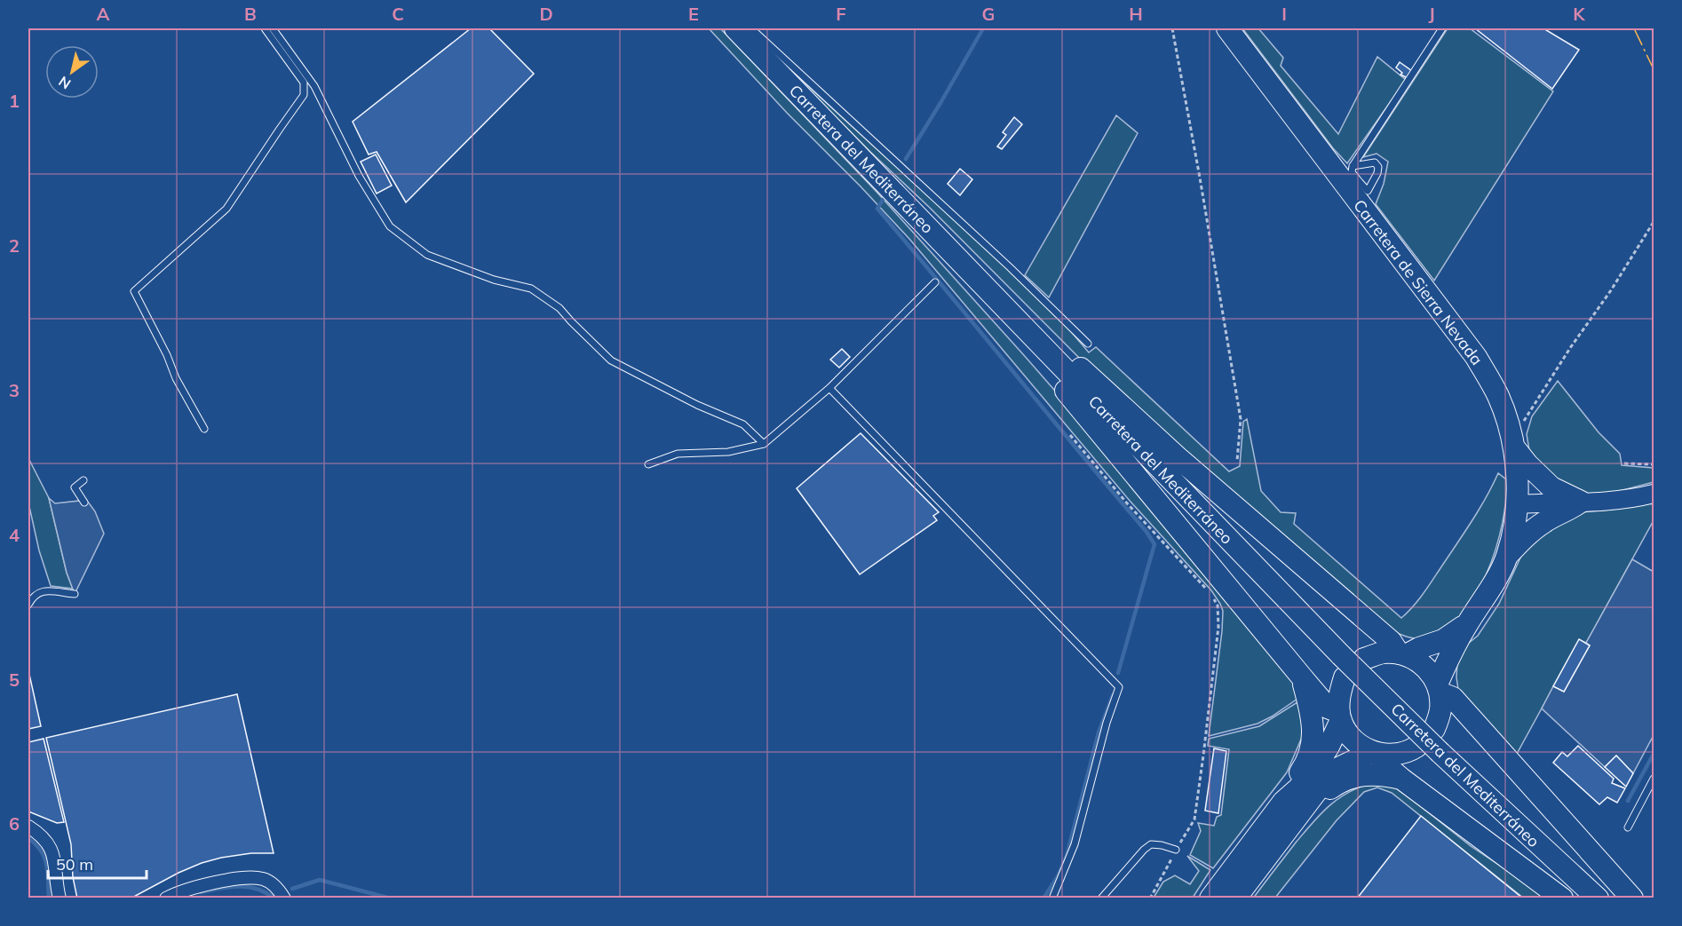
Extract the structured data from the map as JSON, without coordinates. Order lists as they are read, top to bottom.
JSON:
{
  "streets": {
    "highway": ["Carretera del Mediterráneo", "Carretera de Sierra Nevada"]
  },
  "scale_bar": "50 m",
  "north": "bottom left",
  "grid": {
    "columns": [
      "A",
      "B",
      "C",
      "D",
      "E",
      "F",
      "G",
      "H",
      "I",
      "J",
      "K"
    ],
    "rows": [
      "1",
      "2",
      "3",
      "4",
      "5",
      "6"
    ]
  }
}
